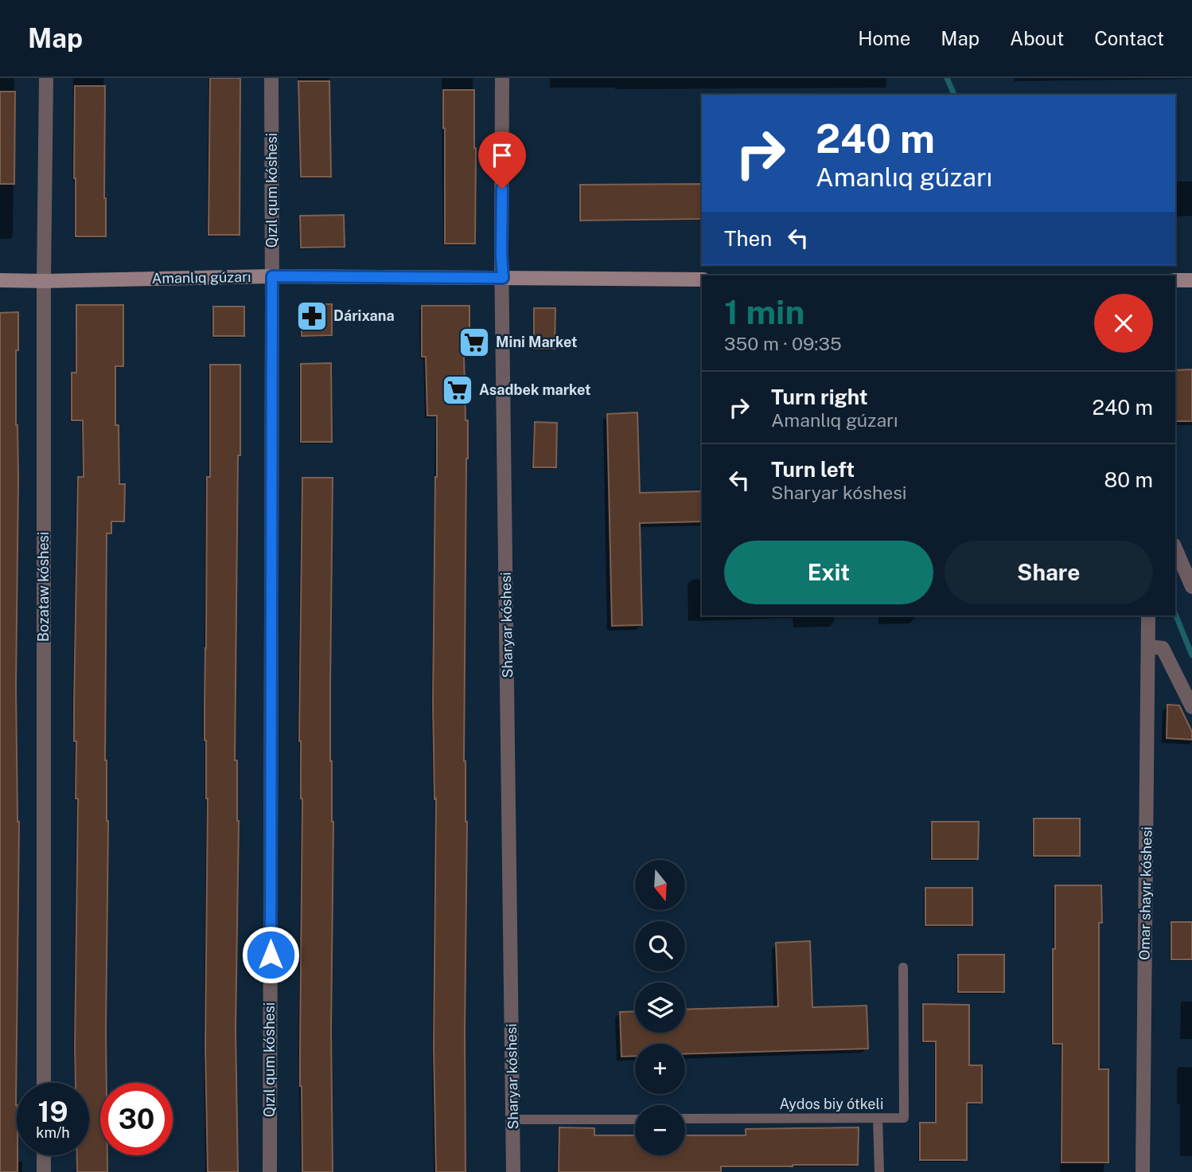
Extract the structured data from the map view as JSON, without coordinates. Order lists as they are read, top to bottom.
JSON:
{
  "streets": {
    "street": [
      "Qızıl qum kóshesi",
      "Amanlıq gúzarı",
      "Bozataw kóshesi",
      "Sharyar kóshesi",
      "Omar shayır kóshesi"
    ],
    "lane": ["Aydos biy ótkeli"]
  },
  "crossings": [
    ["Qızıl qum kóshesi", "Amanlıq gúzarı"],
    ["Amanlıq gúzarı", "Bozataw kóshesi"],
    ["Amanlıq gúzarı", "Sharyar kóshesi"]
  ],
  "places": {
    "pharmacy": ["Dárixana"],
    "supermarket": ["Mini Market", "Asadbek market"]
  },
  "north": "bottom",
  "page": {
    "header": "Map",
    "nav": [
      "Home",
      "Map",
      "About",
      "Contact"
    ],
    "turn": ["240 m", "Amanlıq gúzarı"],
    "then": "Then",
    "heading": ["1 min", "350 m · 09:35"],
    "list": [
      {
        "name": "Turn right",
        "note": "Amanlıq gúzarı",
        "value": "240 m"
      },
      {
        "name": "Turn left",
        "note": "Sharyar kóshesi",
        "value": "80 m"
      }
    ],
    "buttons": ["Exit", "Share"],
    "map_buttons": ["+", "−"],
    "speed": "19 km/h",
    "limit": "30"
  }
}
